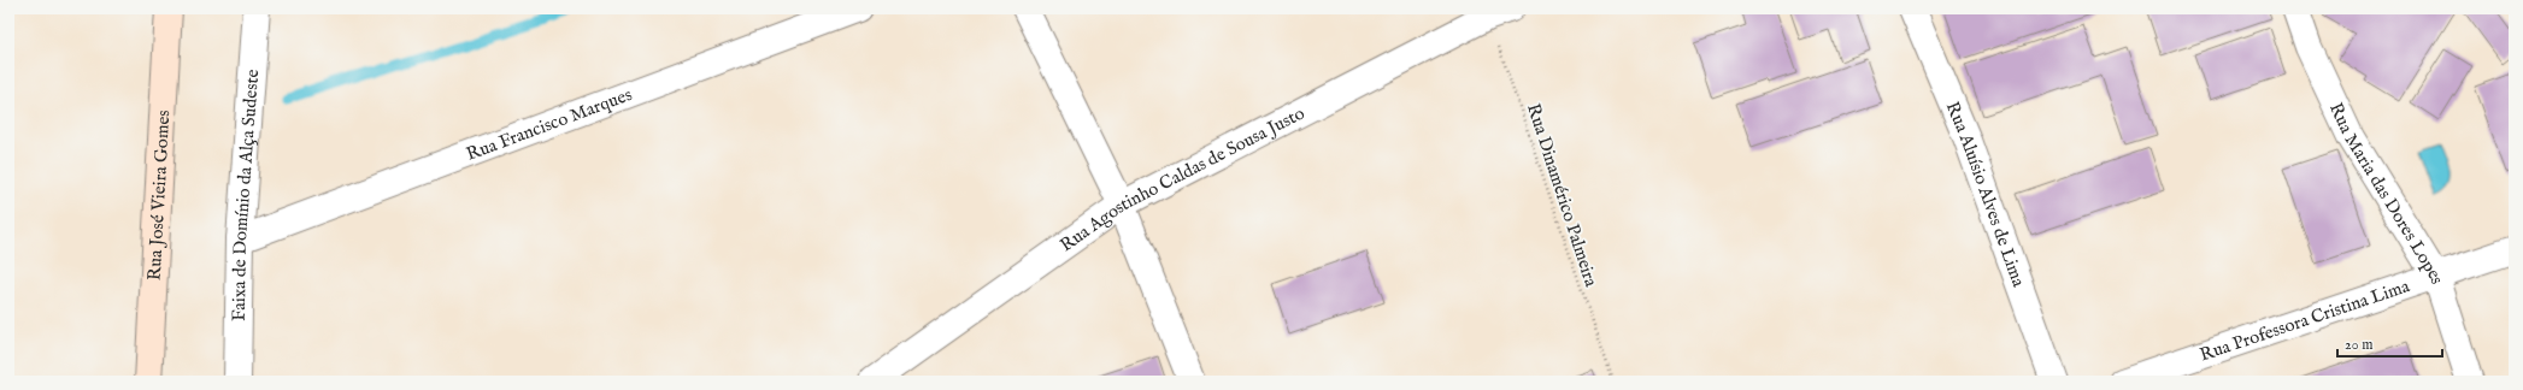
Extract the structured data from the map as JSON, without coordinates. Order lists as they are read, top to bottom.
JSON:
{
  "streets": {
    "main road": ["Rua José Vieira Gomes"],
    "street": [
      "Rua Francisco Marques",
      "Rua Agostinho Caldas de Sousa Justo",
      "Rua Aluísio Alves de Lima",
      "Rua Maria das Dores Lopes",
      "Faixa de Domínio da Alça Sudeste",
      "Rua Professora Cristina Lima"
    ],
    "path": ["Rua Dinamérico Palmeira"]
  },
  "crossings": [
    ["Rua Francisco Marques", "Faixa de Domínio da Alça Sudeste"],
    ["Rua Agostinho Caldas de Sousa Justo", "Rua Dinamérico Palmeira"],
    ["Rua Maria das Dores Lopes", "Rua Professora Cristina Lima"]
  ],
  "scale_bar": "20 m"
}
